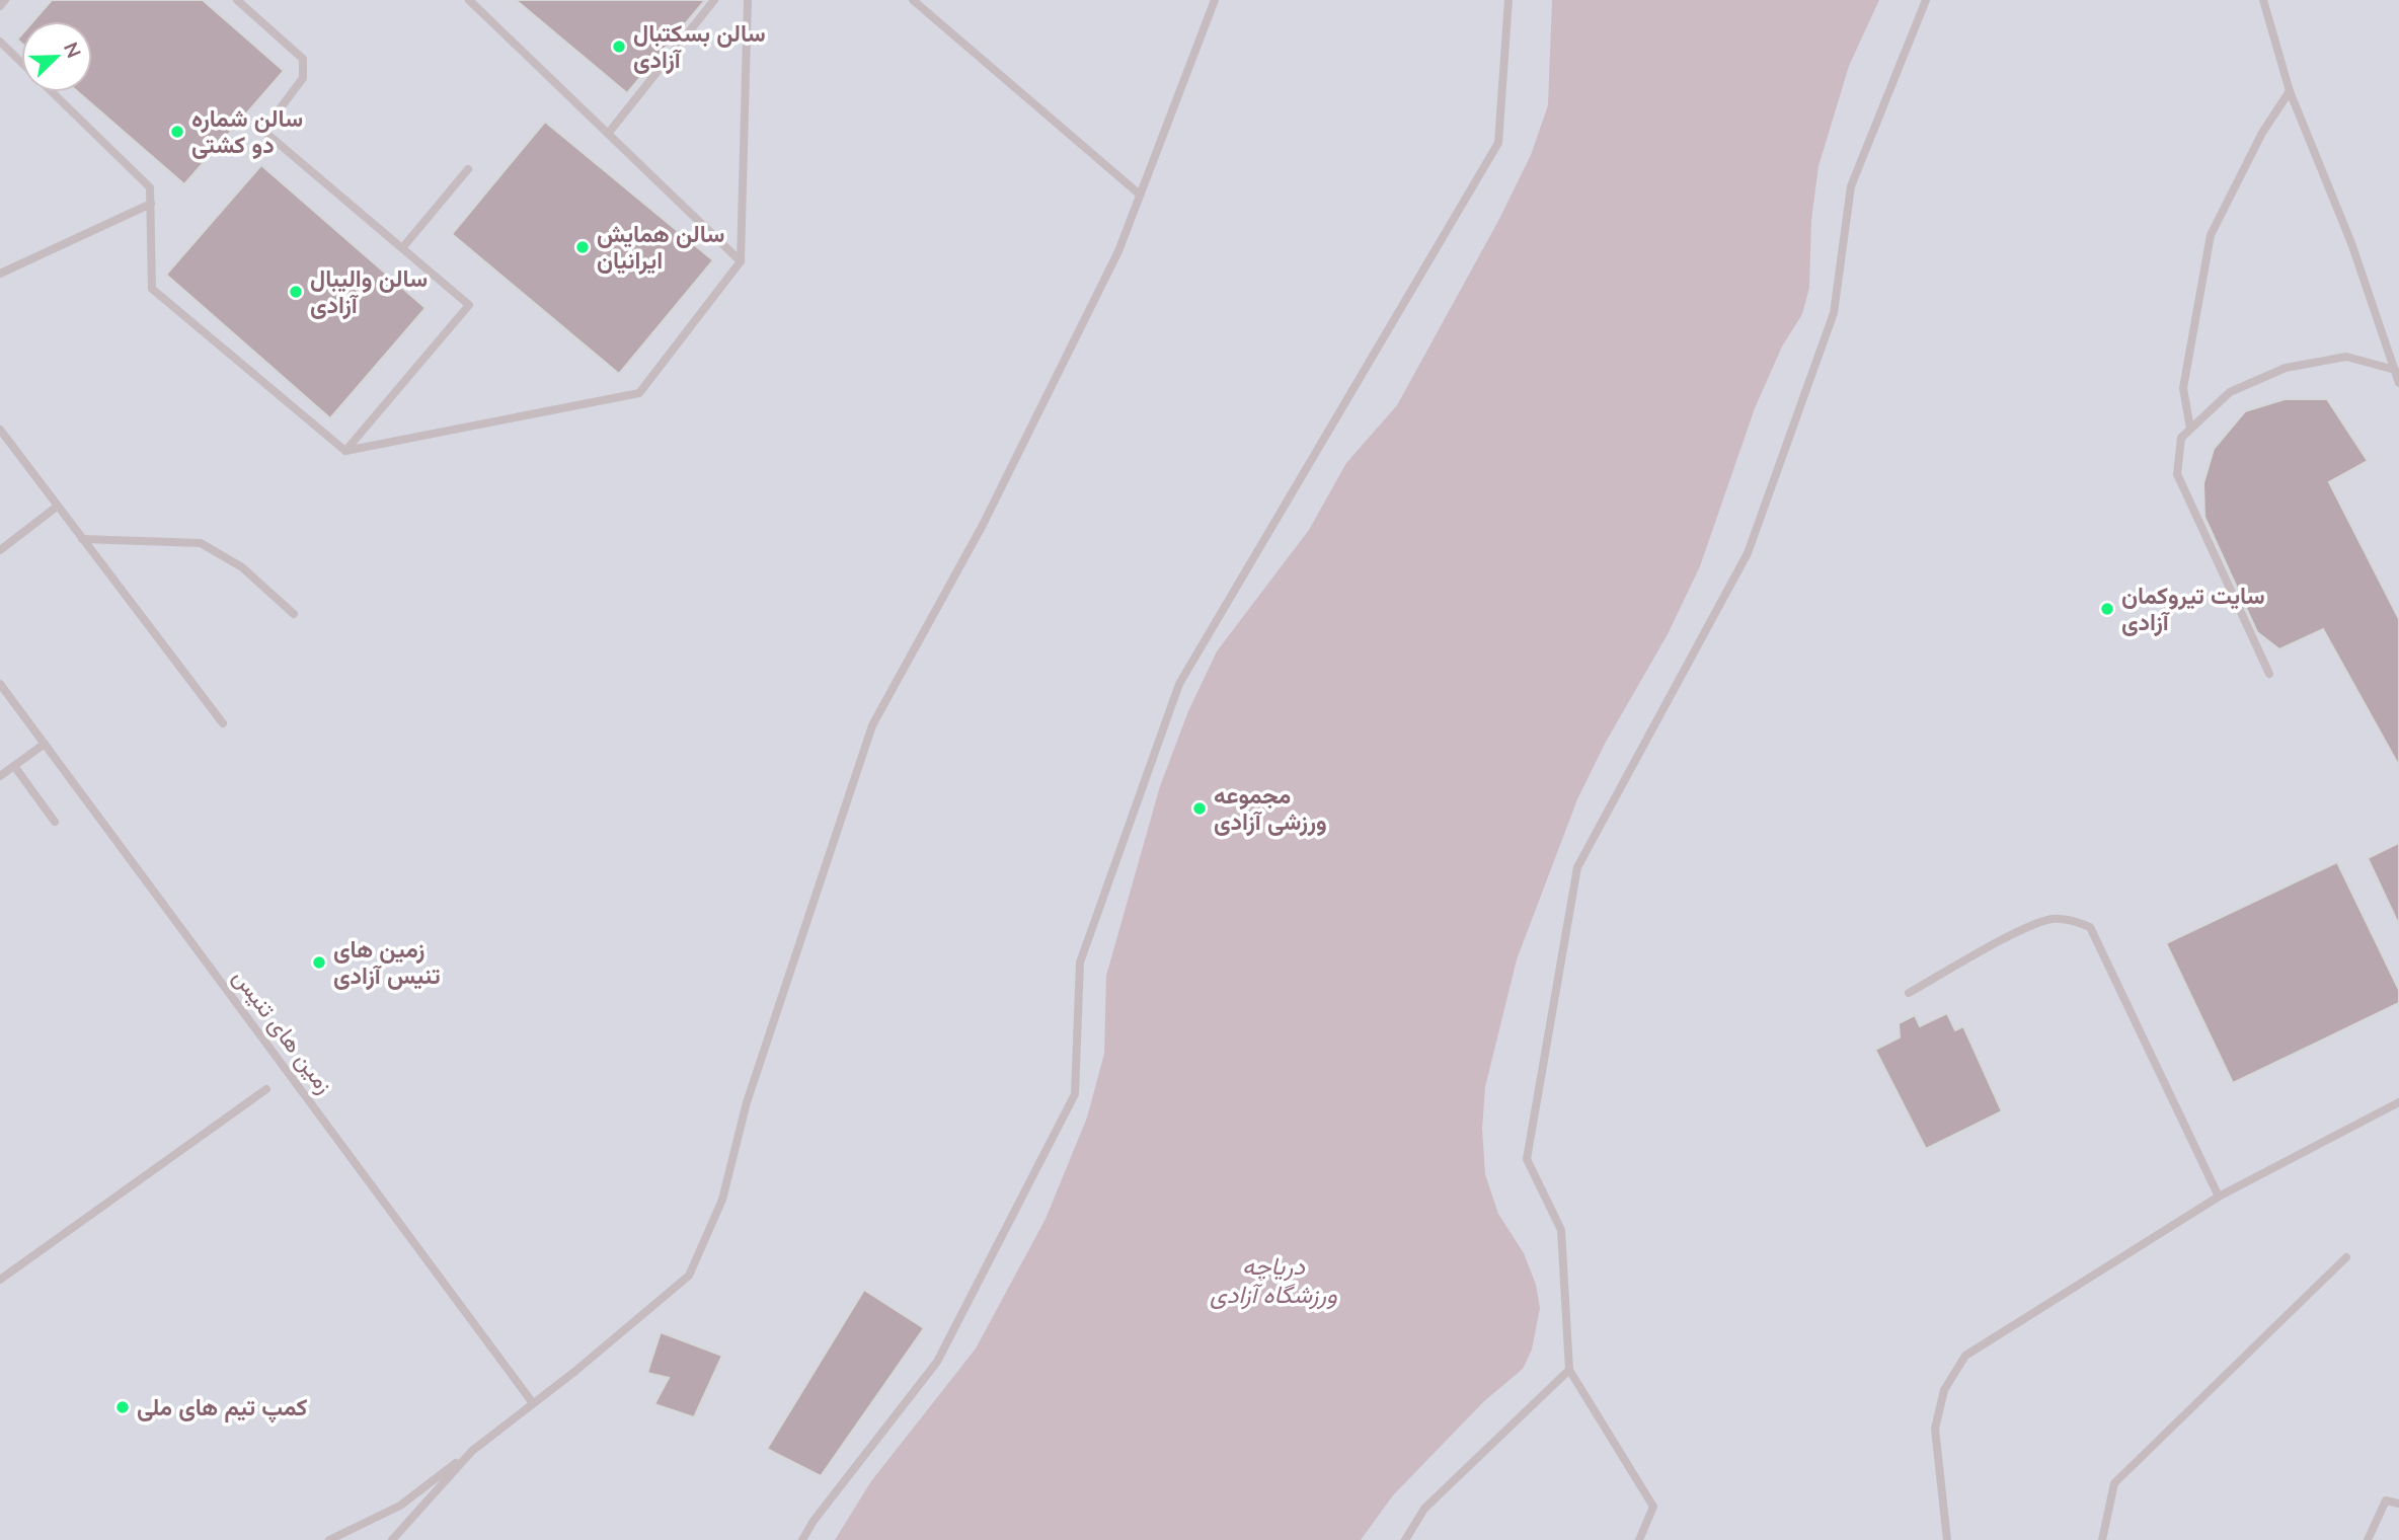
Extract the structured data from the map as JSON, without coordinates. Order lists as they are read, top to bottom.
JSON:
{
  "streets": {
    "lane": ["زمین های تنیس"]
  },
  "water": ["دریاچه ورزشگاه آزادی"],
  "places": [
    "سالن بسکتبال آزادی",
    "سالن شماره دو کشتی",
    "سالن همایش ایرانیان",
    "سالن والیبال آزادی",
    "سایت تیروکمان آزادی",
    "مجموعه ورزشی آزادی",
    "زمین های تنیس آزادی",
    "کمپ تیم های ملی"
  ],
  "north": "top right"
}
